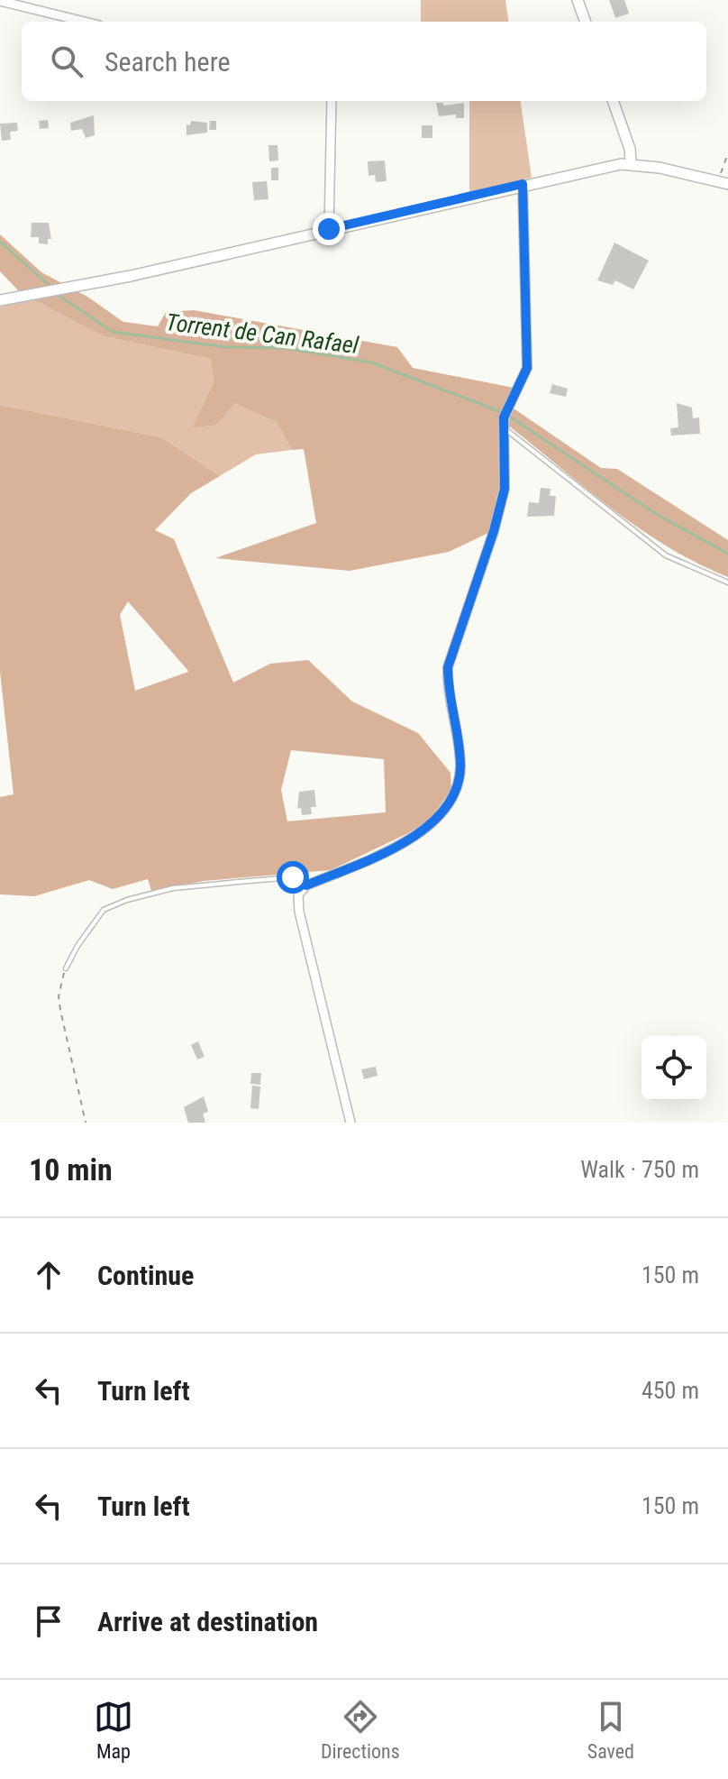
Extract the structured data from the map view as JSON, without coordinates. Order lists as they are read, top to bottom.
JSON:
{
  "water": ["Torrent de Can Rafael"],
  "page": {
    "search": "Search here",
    "heading": ["10 min", "Walk · 750 m"],
    "list": [
      ["Continue", "150 m"],
      ["Turn left", "450 m"],
      ["Turn left", "150 m"],
      "Arrive at destination"
    ],
    "nav": ["Map", "Directions", "Saved"]
  }
}
